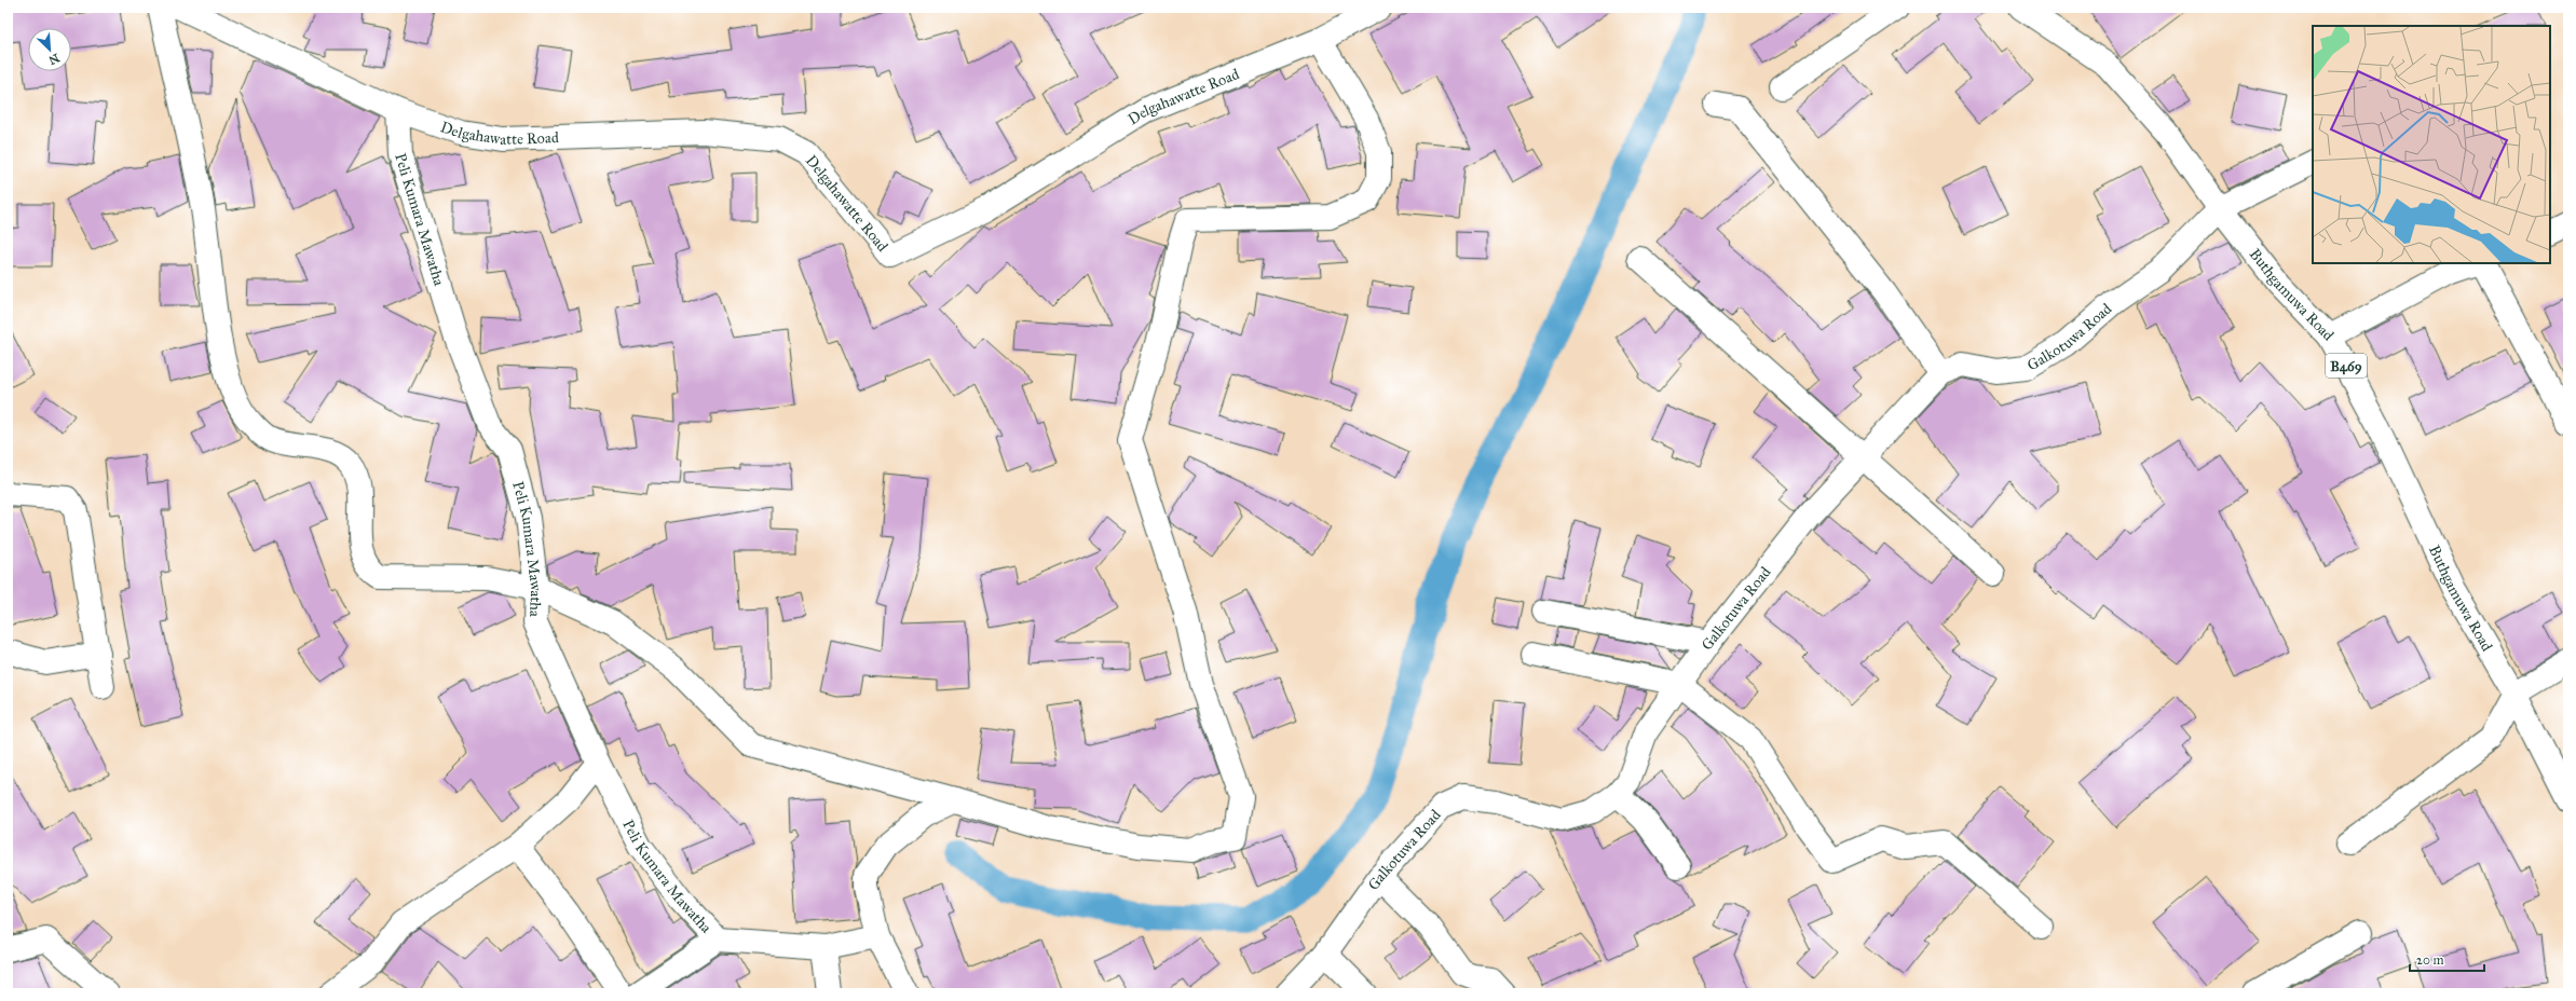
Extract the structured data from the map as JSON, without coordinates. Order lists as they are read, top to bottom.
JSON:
{
  "streets": {
    "street": [
      "Delgahawatte Road",
      "Peli Kumara Mawatha",
      "Buthgamuwa Road",
      "Galkotuwa Road",
      "B469"
    ]
  },
  "crossings": [
    ["Delgahawatte Road", "Peli Kumara Mawatha"],
    ["Buthgamuwa Road", "Galkotuwa Road"]
  ],
  "scale_bar": "20 m",
  "north": "bottom right"
}
